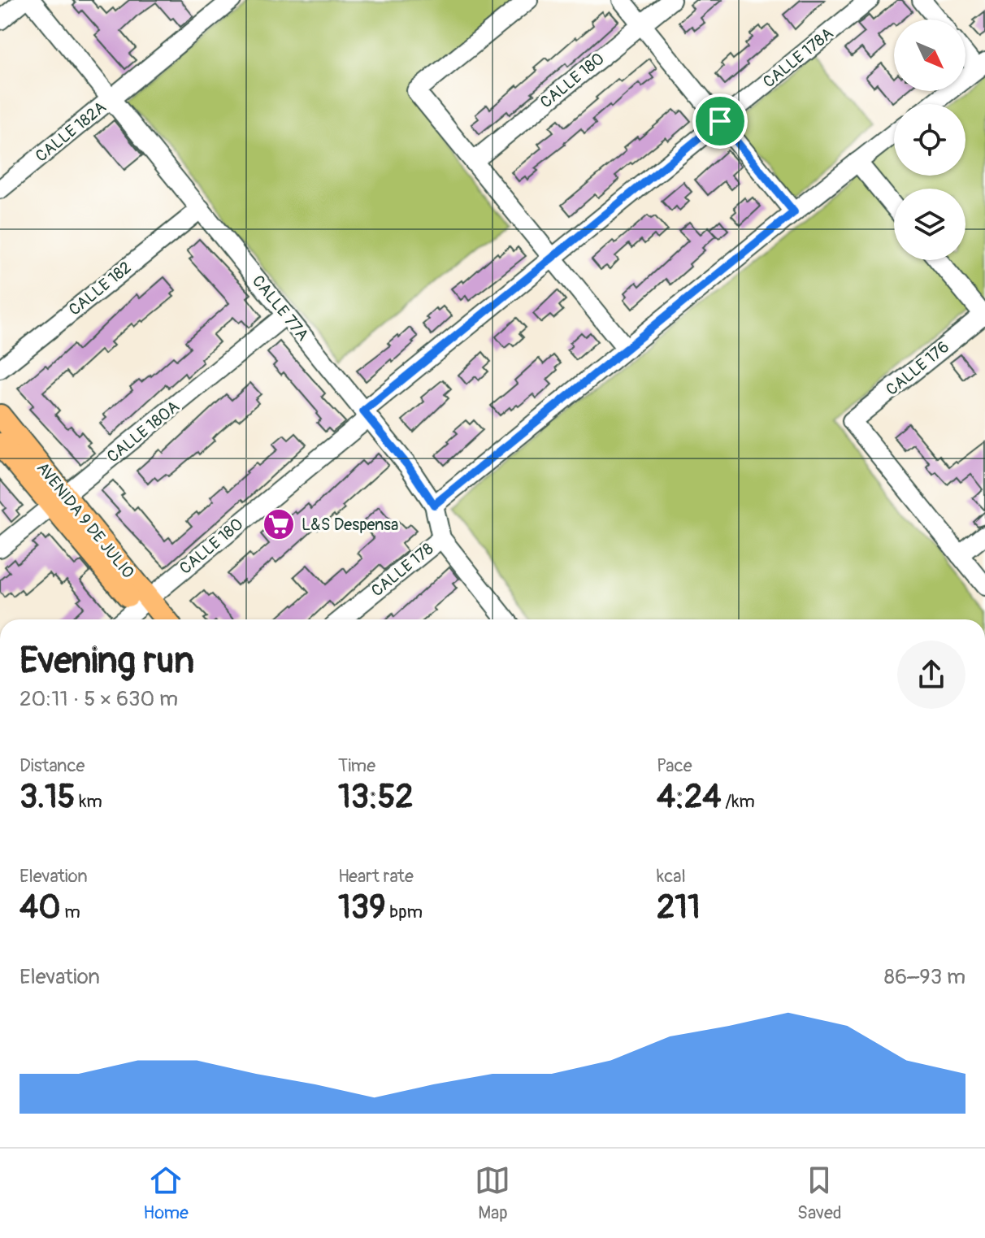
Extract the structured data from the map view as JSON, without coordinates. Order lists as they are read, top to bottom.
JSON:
{
  "streets": {
    "main road": ["AVENIDA 9 DE JULIO"],
    "street": [
      "CALLE 178A",
      "CALLE 180",
      "CALLE 182A",
      "CALLE 182",
      "CALLE 77A",
      "CALLE 176",
      "CALLE 180A",
      "CALLE 178"
    ]
  },
  "crossings": [
    ["CALLE 178A", "CALLE 180"],
    ["CALLE 178A", "CALLE 77A"],
    ["CALLE 180", "CALLE 77A"],
    ["CALLE 180", "AVENIDA 9 DE JULIO"],
    ["CALLE 182A", "CALLE 77A"],
    ["CALLE 182", "CALLE 77A"],
    ["CALLE 77A", "CALLE 180A"],
    ["CALLE 77A", "CALLE 178"],
    ["CALLE 180A", "AVENIDA 9 DE JULIO"]
  ],
  "places": {
    "supermarket": ["L&S Despensa"]
  },
  "north": "bottom right",
  "page": {
    "heading": ["Evening run", "20:11 · 5 × 630 m"],
    "stats": [
      ["Distance", "3.15 km"],
      ["Time", "13:52"],
      ["Pace", "4:24 /km"],
      ["Elevation", "40 m"],
      ["Heart rate", "139 bpm"],
      ["kcal", "211"]
    ],
    "chart": ["Elevation", "86–93 m"],
    "tabs": ["Home", "Map", "Saved"]
  }
}
